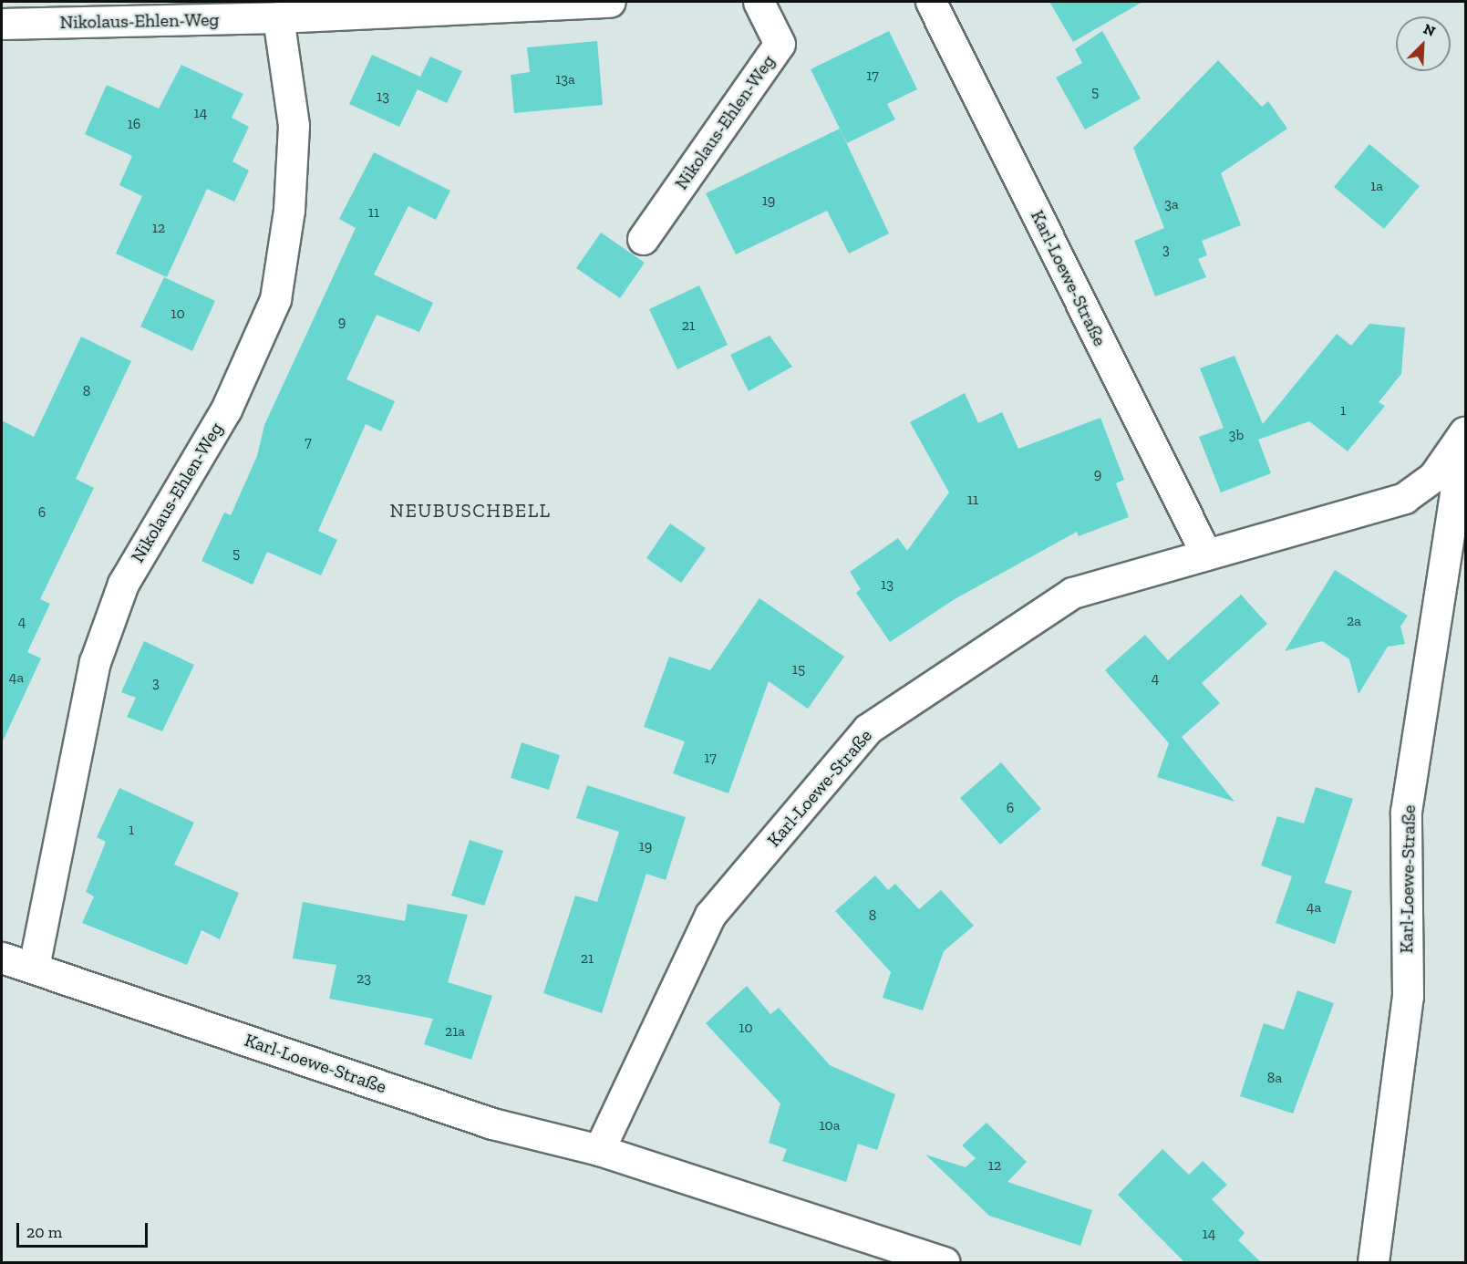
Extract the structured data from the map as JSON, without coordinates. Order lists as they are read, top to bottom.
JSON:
{
  "streets": {
    "street": ["Nikolaus-Ehlen-Weg", "Karl-Loewe-Straße"]
  },
  "crossings": [
    ["Nikolaus-Ehlen-Weg", "Karl-Loewe-Straße"]
  ],
  "districts": ["NEUBUSCHBELL"],
  "house_numbers": [
    "17",
    "13a",
    "5",
    "13",
    "14",
    "16",
    "1a",
    "19",
    "3a",
    "11",
    "12",
    "3",
    "10",
    "9",
    "21",
    "8",
    "1",
    "3b",
    "7",
    "9",
    "11",
    "6",
    "5",
    "13",
    "2a",
    "4",
    "15",
    "4a",
    "4",
    "3",
    "17",
    "6",
    "1",
    "19",
    "4a",
    "8",
    "21",
    "23",
    "10",
    "21a",
    "8a",
    "10a",
    "12",
    "14"
  ],
  "scale_bar": "20 m",
  "north": "top right"
}
